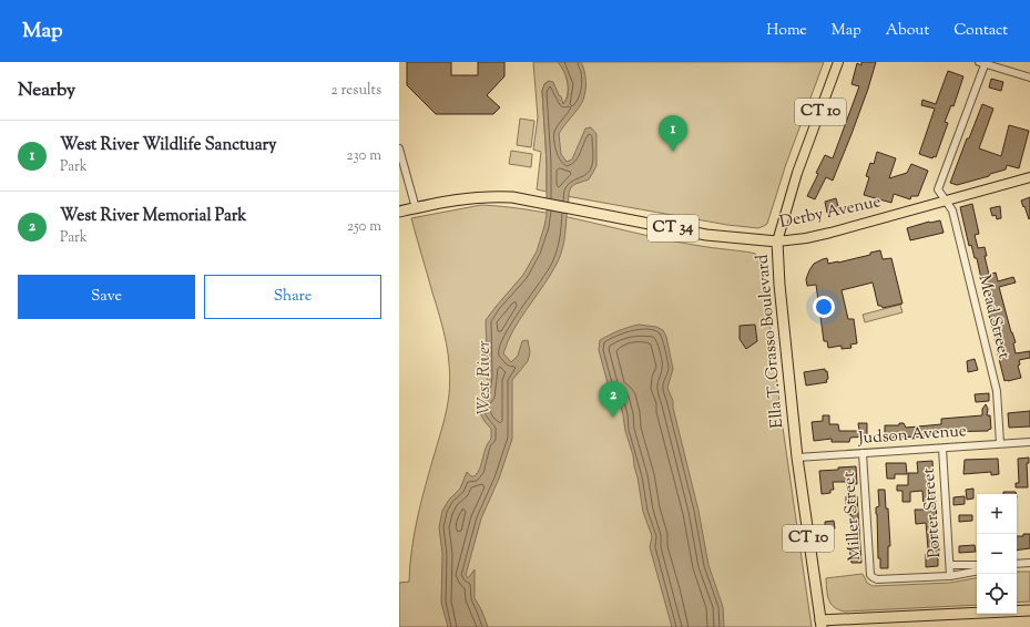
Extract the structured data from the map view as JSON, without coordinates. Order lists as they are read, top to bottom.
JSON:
{
  "streets": {
    "highway": [
      "CT 10",
      "Derby Avenue",
      "CT 34",
      "Ella T. Grasso Boulevard"
    ],
    "street": [
      "Mead Street",
      "Judson Avenue",
      "Porter Street",
      "Miller Street"
    ]
  },
  "crossings": [
    ["Derby Avenue", "Mead Street"],
    ["Derby Avenue", "Ella T. Grasso Boulevard"],
    ["Mead Street", "Judson Avenue"],
    ["Ella T. Grasso Boulevard", "Judson Avenue"],
    ["Judson Avenue", "Porter Street"],
    ["Judson Avenue", "Miller Street"],
    ["Porter Street", "Miller Street"]
  ],
  "water": ["West River"],
  "page": {
    "header": "Map",
    "nav": [
      "Home",
      "Map",
      "About",
      "Contact"
    ],
    "heading": ["Nearby", "2 results"],
    "pins": ["1", "2"],
    "list": [
      {
        "mark": "1",
        "name": "West River Wildlife Sanctuary",
        "note": "Park",
        "value": "230 m"
      },
      {
        "mark": "2",
        "name": "West River Memorial Park",
        "note": "Park",
        "value": "250 m"
      }
    ],
    "buttons": ["Save", "Share"],
    "map_buttons": ["+", "−"]
  }
}
